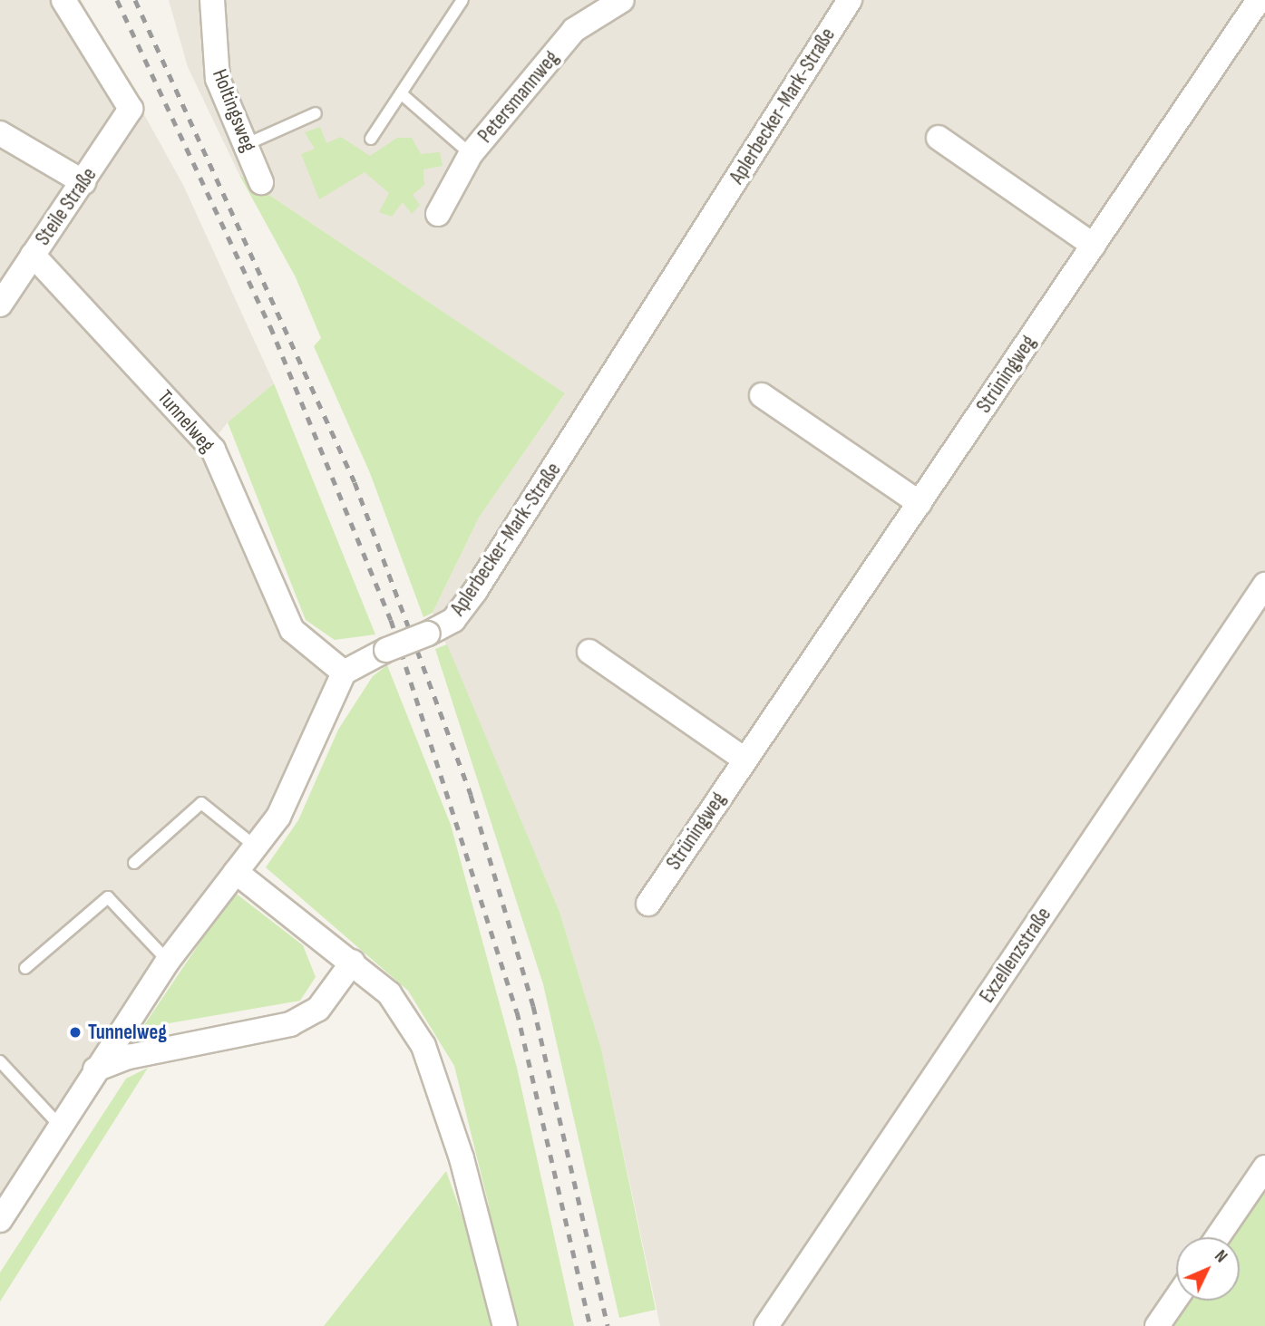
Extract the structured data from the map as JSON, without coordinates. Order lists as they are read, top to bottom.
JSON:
{
  "streets": {
    "street": [
      "Petersmannweg",
      "Aplerbecker-Mark-Straße",
      "Holtingsweg",
      "Steile Straße",
      "Strüningweg",
      "Tunnelweg",
      "Exzellenzstraße"
    ]
  },
  "crossings": [
    ["Aplerbecker-Mark-Straße", "Tunnelweg"],
    ["Steile Straße", "Tunnelweg"]
  ],
  "places": ["Tunnelweg"],
  "north": "top right"
}
